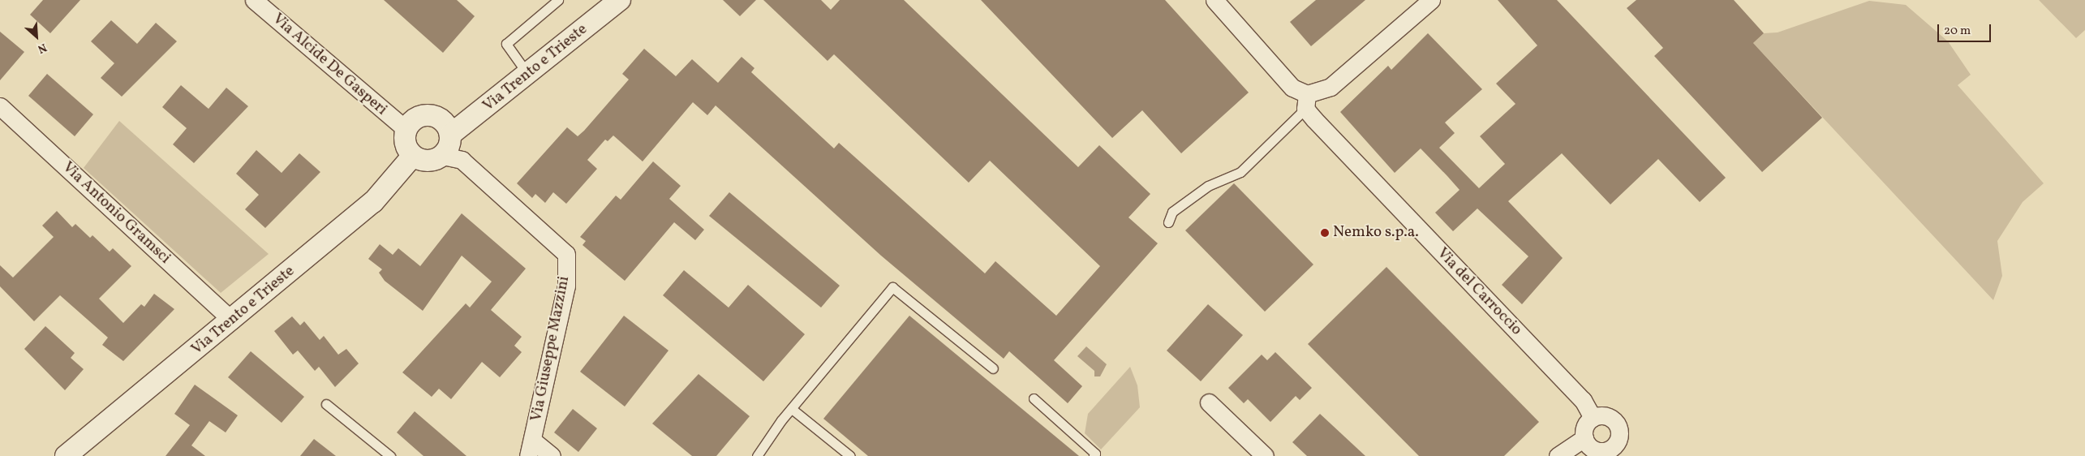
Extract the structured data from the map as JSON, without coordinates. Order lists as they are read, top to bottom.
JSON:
{
  "streets": {
    "street": [
      "Via Alcide De Gasperi",
      "Via Trento e Trieste",
      "Via Antonio Gramsci",
      "Via del Carroccio",
      "Via Giuseppe Mazzini"
    ]
  },
  "crossings": [
    ["Via Alcide De Gasperi", "Via Trento e Trieste"],
    ["Via Alcide De Gasperi", "Via Giuseppe Mazzini"],
    ["Via Trento e Trieste", "Via Antonio Gramsci"],
    ["Via Trento e Trieste", "Via Giuseppe Mazzini"]
  ],
  "places": ["Nemko s.p.a."],
  "scale_bar": "20 m",
  "north": "bottom right"
}
